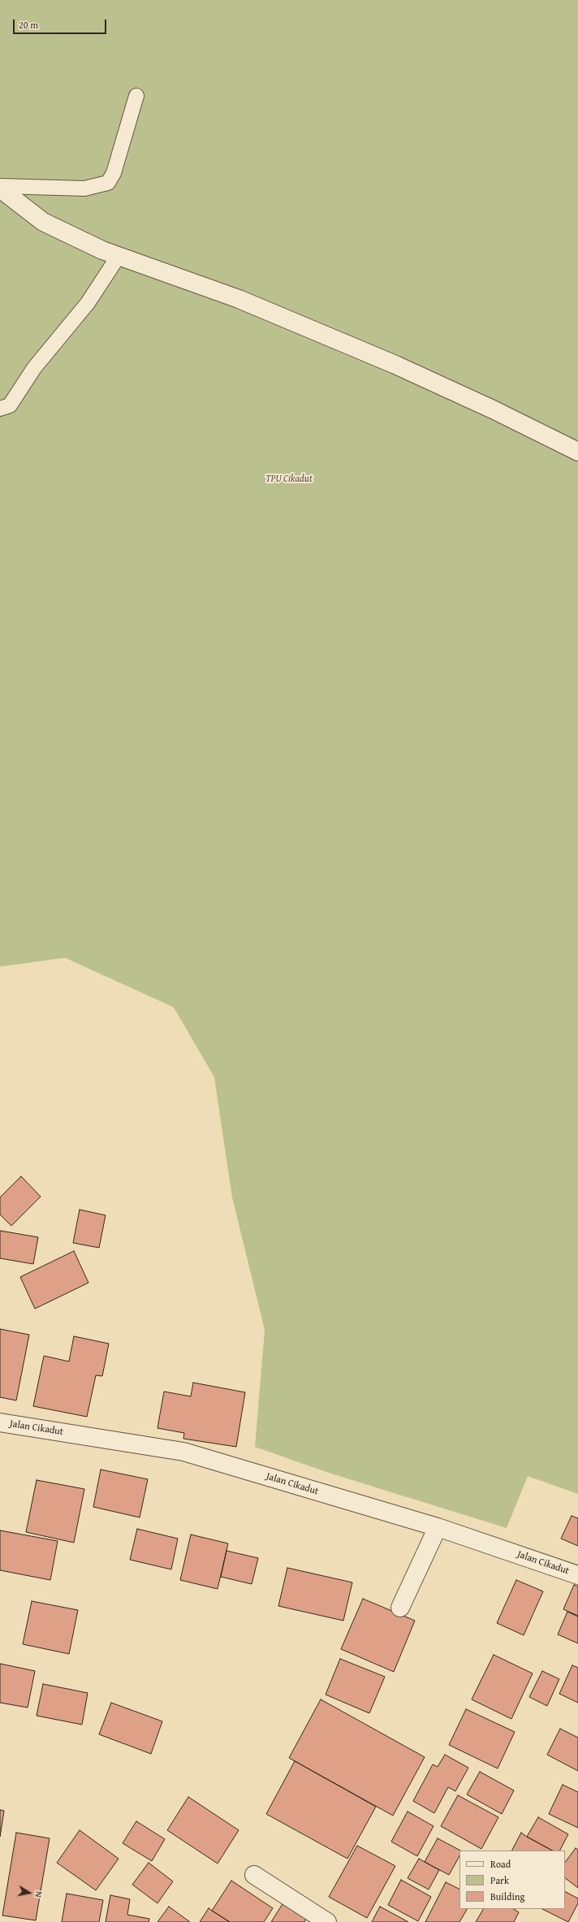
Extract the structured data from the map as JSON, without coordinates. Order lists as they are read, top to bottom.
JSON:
{
  "streets": {
    "street": ["Jalan Cikadut"]
  },
  "parks": ["TPU Cikadut"],
  "legend": ["Road", "Park", "Building"],
  "scale_bar": "20 m",
  "north": "right"
}
